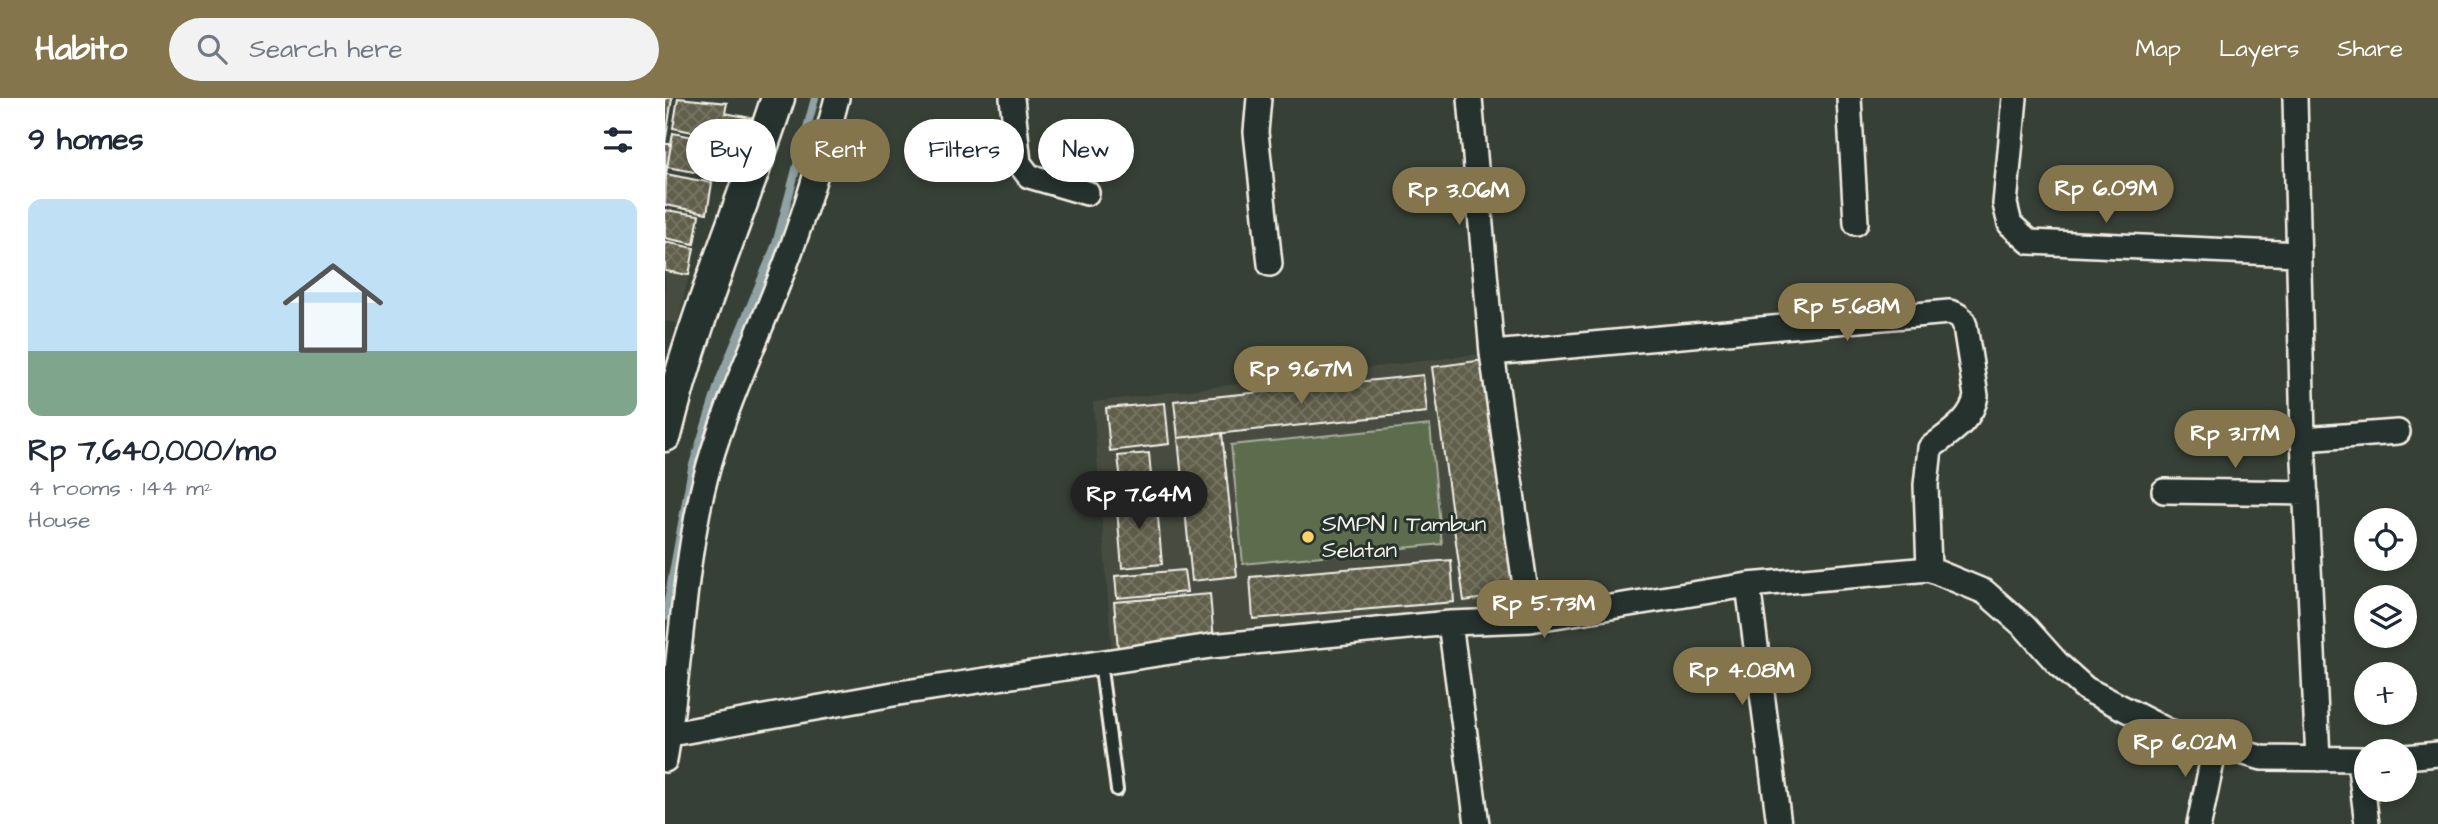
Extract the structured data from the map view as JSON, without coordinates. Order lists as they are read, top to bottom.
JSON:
{
  "places": ["SMPN 1 Tambun Selatan"],
  "page": {
    "header": "Habito",
    "search": "Search here",
    "nav": ["Map", "Layers", "Share"],
    "heading": "9 homes",
    "chip": [
      "Buy",
      "Rent",
      "Filters",
      "New"
    ],
    "price": [
      "Rp 6.09M",
      "Rp 3.06M",
      "Rp 5.68M",
      "Rp 9.67M",
      "Rp 3.17M",
      "Rp 7.64M",
      "Rp 5.73M",
      "Rp 4.08M",
      "Rp 6.02M"
    ],
    "list": [
      {
        "name": "Rp 7,640,000/mo",
        "note": "4 rooms · 144 m² · House"
      }
    ],
    "map_buttons": ["+", "−"]
  }
}
